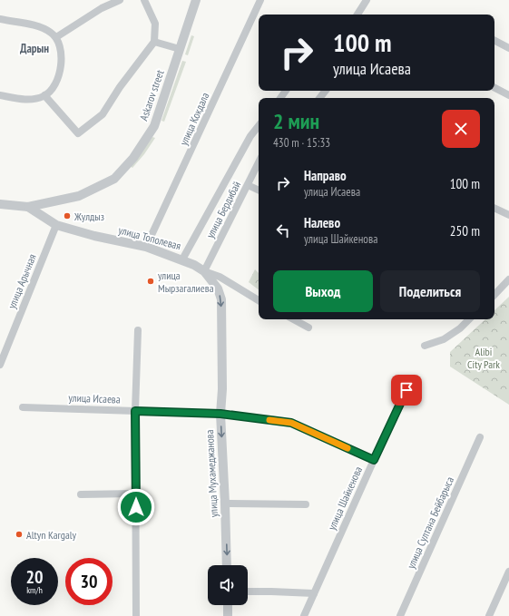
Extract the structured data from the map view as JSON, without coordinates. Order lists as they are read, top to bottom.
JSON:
{
  "streets": {
    "street": [
      "Askarov street",
      "улица Кокдала",
      "улица Бердибай",
      "улица Тополевая",
      "улица Арычная",
      "улица Исаева",
      "улица Мухамеджанова",
      "улица Шайкенова",
      "улица Султана Бейбарыса"
    ]
  },
  "crossings": [
    ["Askarov street", "улица Тополевая"],
    ["улица Кокдала", "улица Тополевая"],
    ["улица Бердибай", "улица Тополевая"],
    ["улица Бердибай", "улица Мухамеджанова"],
    ["улица Тополевая", "улица Арычная"],
    ["улица Тополевая", "улица Мухамеджанова"],
    ["улица Исаева", "улица Мухамеджанова"],
    ["улица Исаева", "улица Шайкенова"]
  ],
  "one_way": ["улица Мухамеджанова"],
  "districts": ["Дарын"],
  "parks": ["Alibi City Park"],
  "places": ["Жулдыз", "улица Мырзагалиева", "Altyn Kargaly"],
  "page": {
    "turn": ["100 m", "улица Исаева"],
    "heading": ["2 мин", "430 m · 15:33"],
    "list": [
      {
        "name": "Направо",
        "note": "улица Исаева",
        "value": "100 m"
      },
      {
        "name": "Налево",
        "note": "улица Шайкенова",
        "value": "250 m"
      }
    ],
    "buttons": ["Выход", "Поделиться"],
    "speed": "20 km/h",
    "limit": "30"
  }
}
